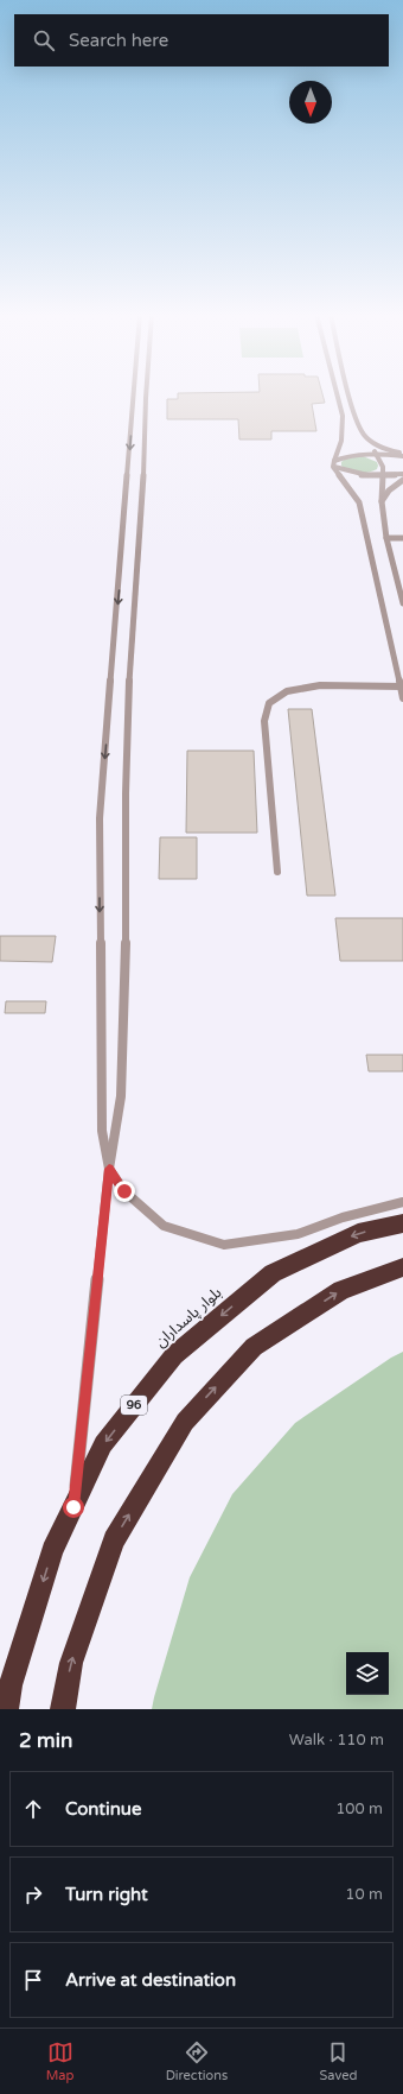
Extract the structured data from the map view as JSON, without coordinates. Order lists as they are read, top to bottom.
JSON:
{
  "streets": {
    "highway": ["بلوار پاسداران", "96"]
  },
  "north": "bottom",
  "page": {
    "search": "Search here",
    "heading": ["2 min", "Walk · 110 m"],
    "list": [
      ["Continue", "100 m"],
      ["Turn right", "10 m"],
      "Arrive at destination"
    ],
    "nav": ["Map", "Directions", "Saved"]
  }
}
